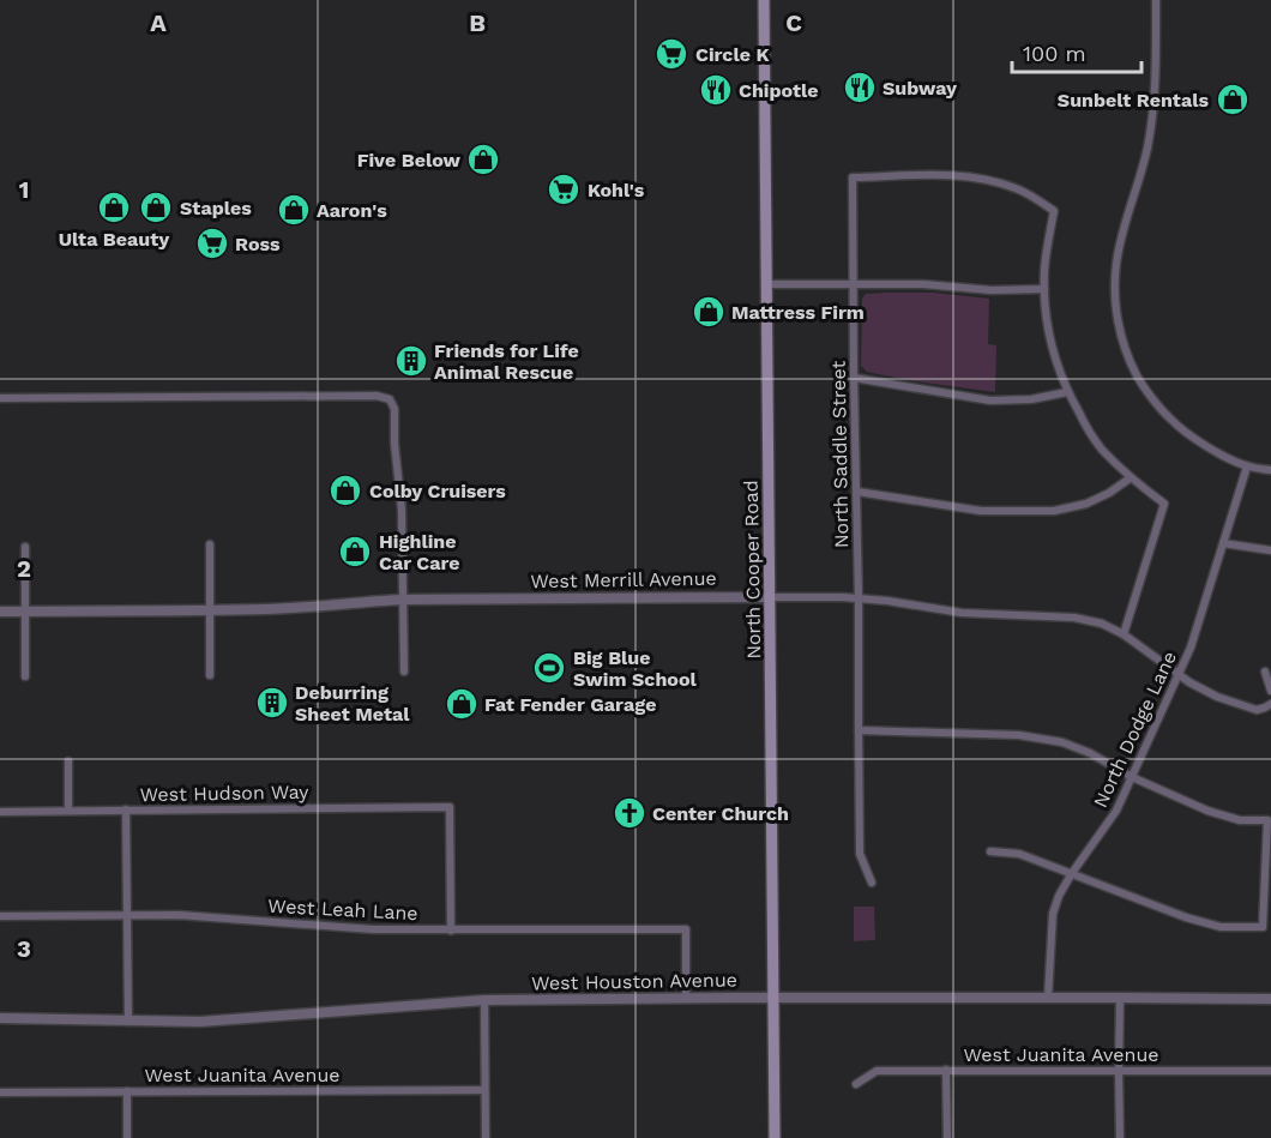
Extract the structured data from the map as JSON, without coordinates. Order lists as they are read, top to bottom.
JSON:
{
  "streets": {
    "main road": ["North Cooper Road"],
    "street": [
      "North Saddle Street",
      "West Merrill Avenue",
      "North Dodge Lane",
      "West Hudson Way",
      "West Leah Lane",
      "West Houston Avenue",
      "West Juanita Avenue"
    ]
  },
  "crossings": [
    ["North Saddle Street", "West Merrill Avenue"],
    ["North Cooper Road", "West Merrill Avenue"],
    ["North Cooper Road", "West Houston Avenue"],
    ["West Merrill Avenue", "North Dodge Lane"],
    ["North Dodge Lane", "West Houston Avenue"],
    ["West Hudson Way", "West Leah Lane"],
    ["West Leah Lane", "West Houston Avenue"]
  ],
  "places": {
    "supermarket": ["Circle K", "Kohl's", "Ross"],
    "restaurant": ["Subway", "Chipotle"],
    "shop": [
      "Sunbelt Rentals",
      "Five Below",
      "Ulta Beauty",
      "Staples",
      "Aaron's",
      "Mattress Firm",
      "Colby Cruisers",
      "Highline Car Care",
      "Fat Fender Garage"
    ],
    "building": ["Friends for Life Animal Rescue", "Deburring Sheet Metal"],
    "sports": ["Big Blue Swim School"],
    "church": ["Center Church"]
  },
  "scale_bar": "100 m",
  "grid": {
    "columns": ["A", "B", "C"],
    "rows": ["1", "2", "3"]
  }
}
